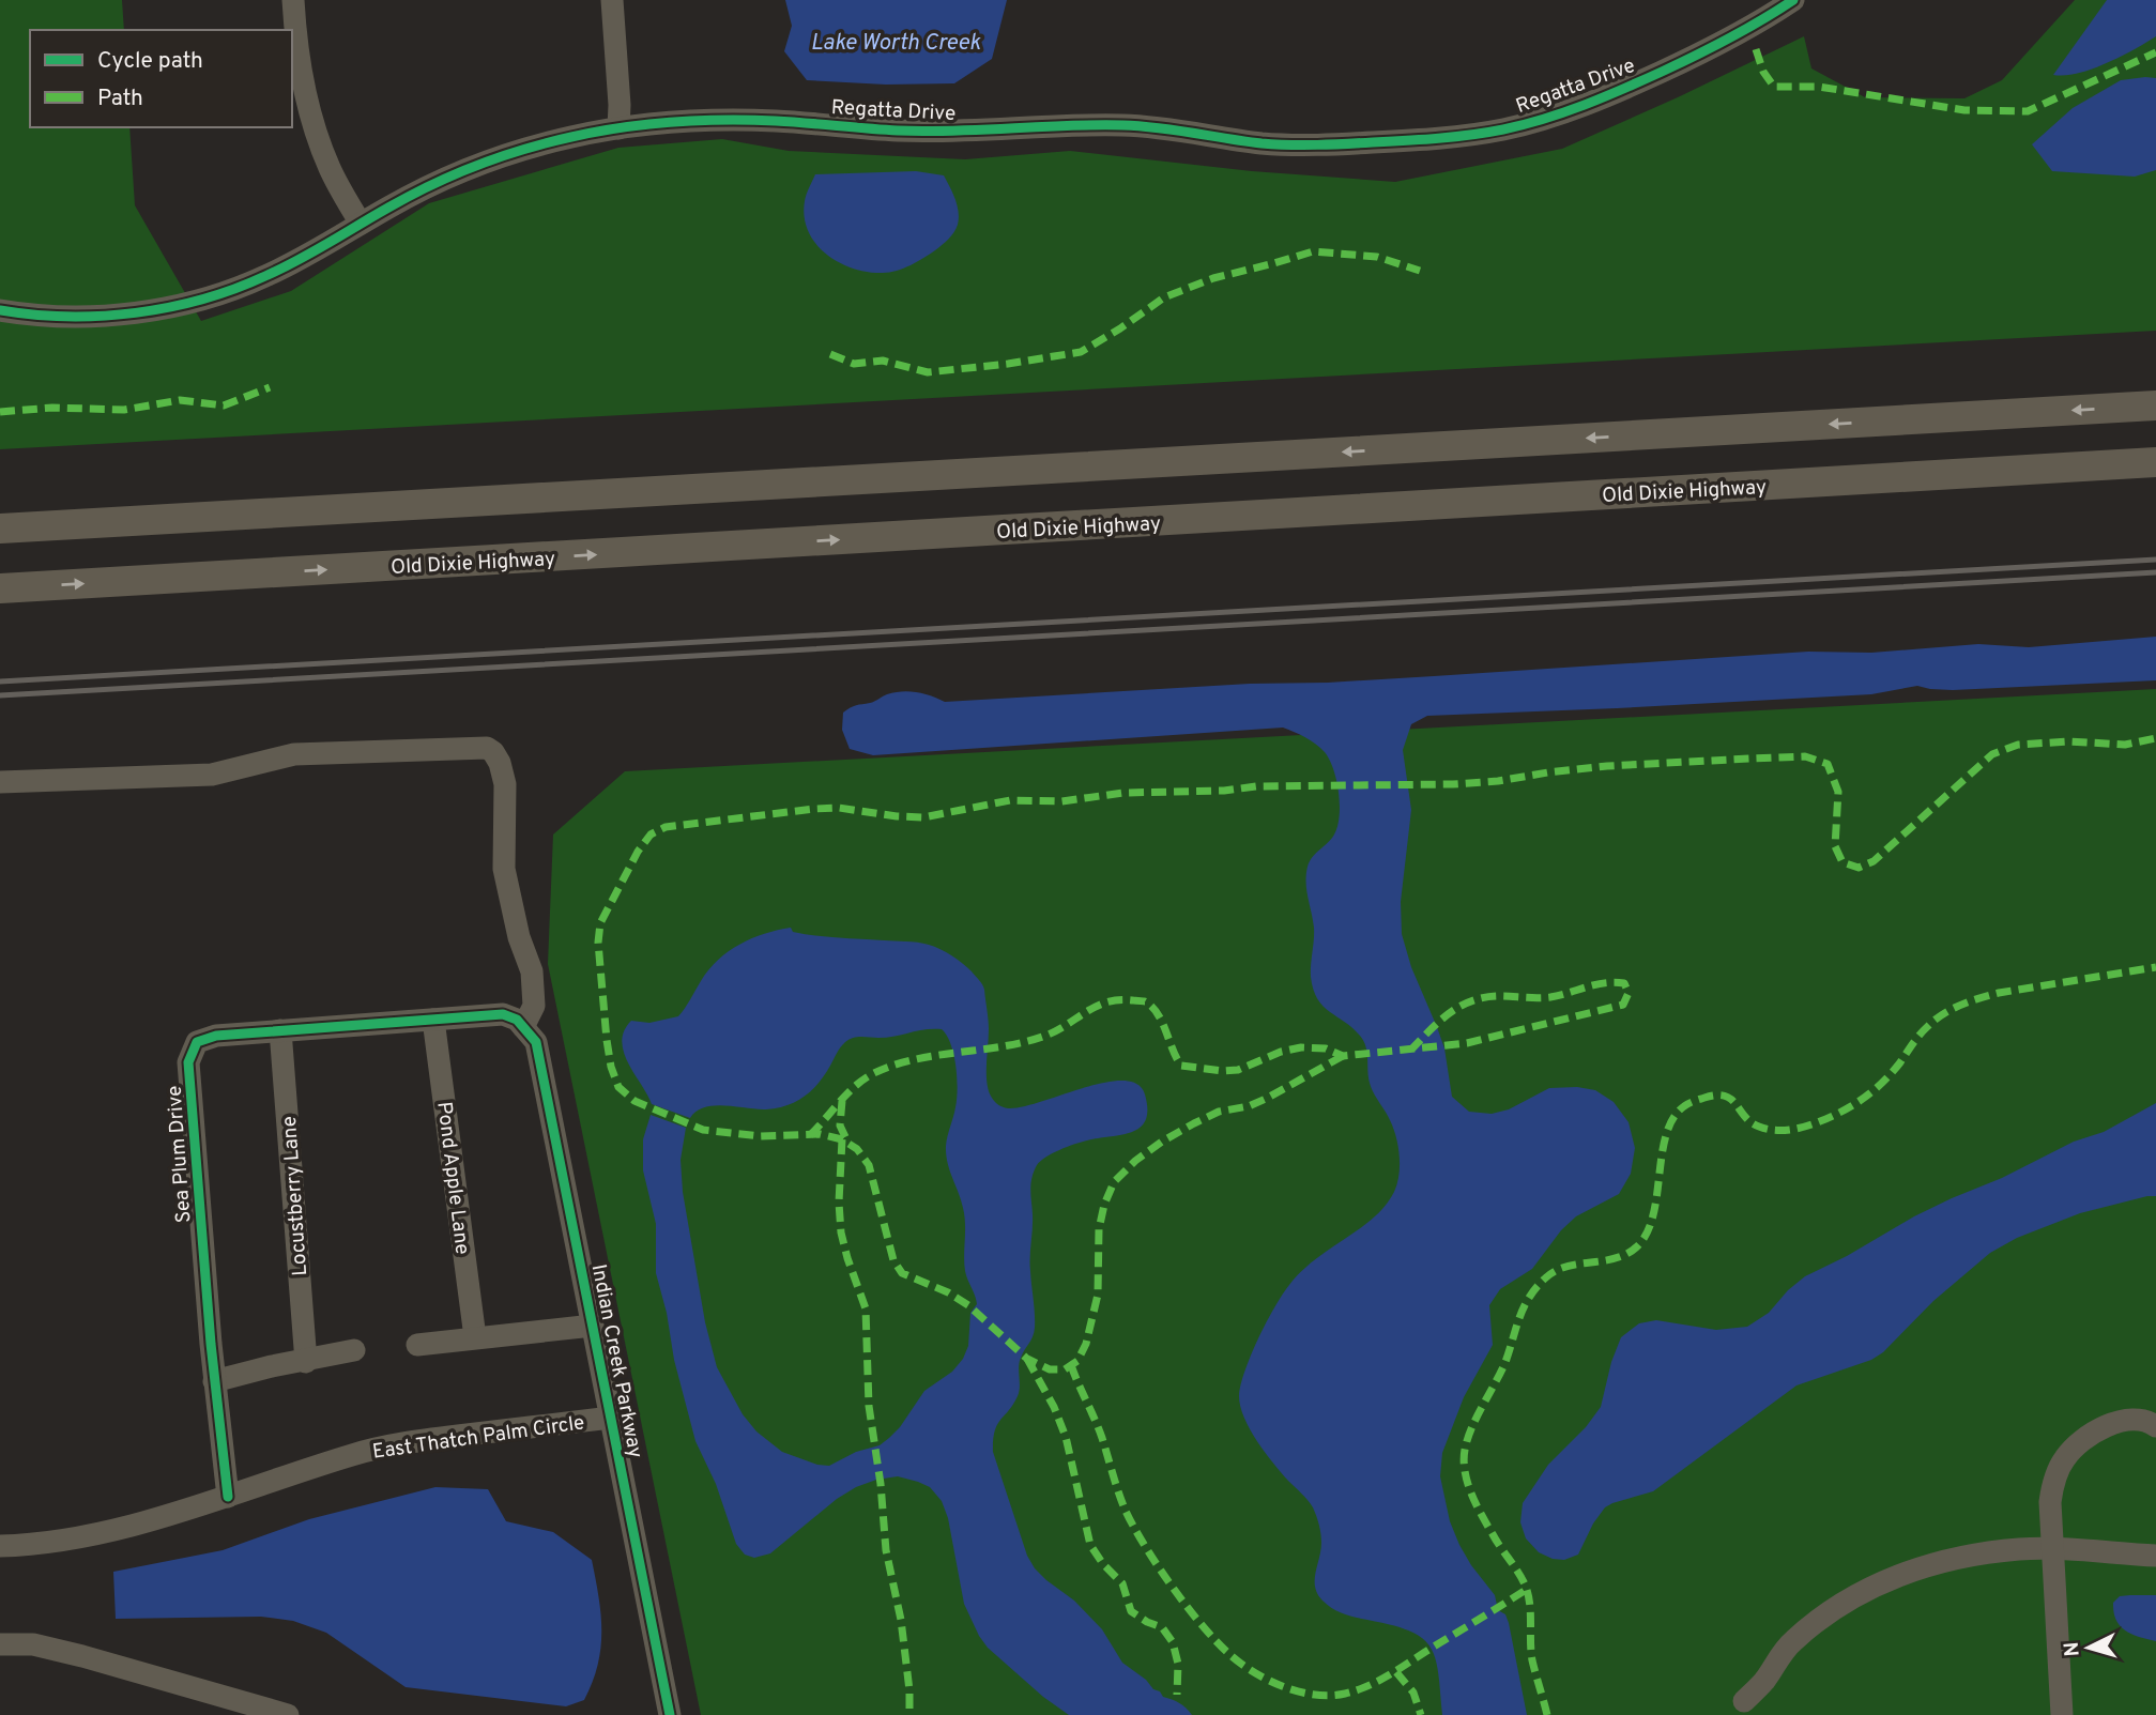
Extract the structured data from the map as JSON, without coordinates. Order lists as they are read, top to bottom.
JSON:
{
  "streets": {
    "main road": ["Old Dixie Highway"],
    "street": [
      "Regatta Drive",
      "Sea Plum Drive",
      "Pond Apple Lane",
      "Locustberry Lane",
      "Indian Creek Parkway",
      "East Thatch Palm Circle"
    ]
  },
  "crossings": [
    ["Sea Plum Drive", "Pond Apple Lane"],
    ["Sea Plum Drive", "Locustberry Lane"],
    ["Sea Plum Drive", "Indian Creek Parkway"],
    ["Sea Plum Drive", "East Thatch Palm Circle"],
    ["Indian Creek Parkway", "East Thatch Palm Circle"]
  ],
  "water": ["Lake Worth Creek"],
  "legend": ["Cycle path", "Path"],
  "north": "left"
}
